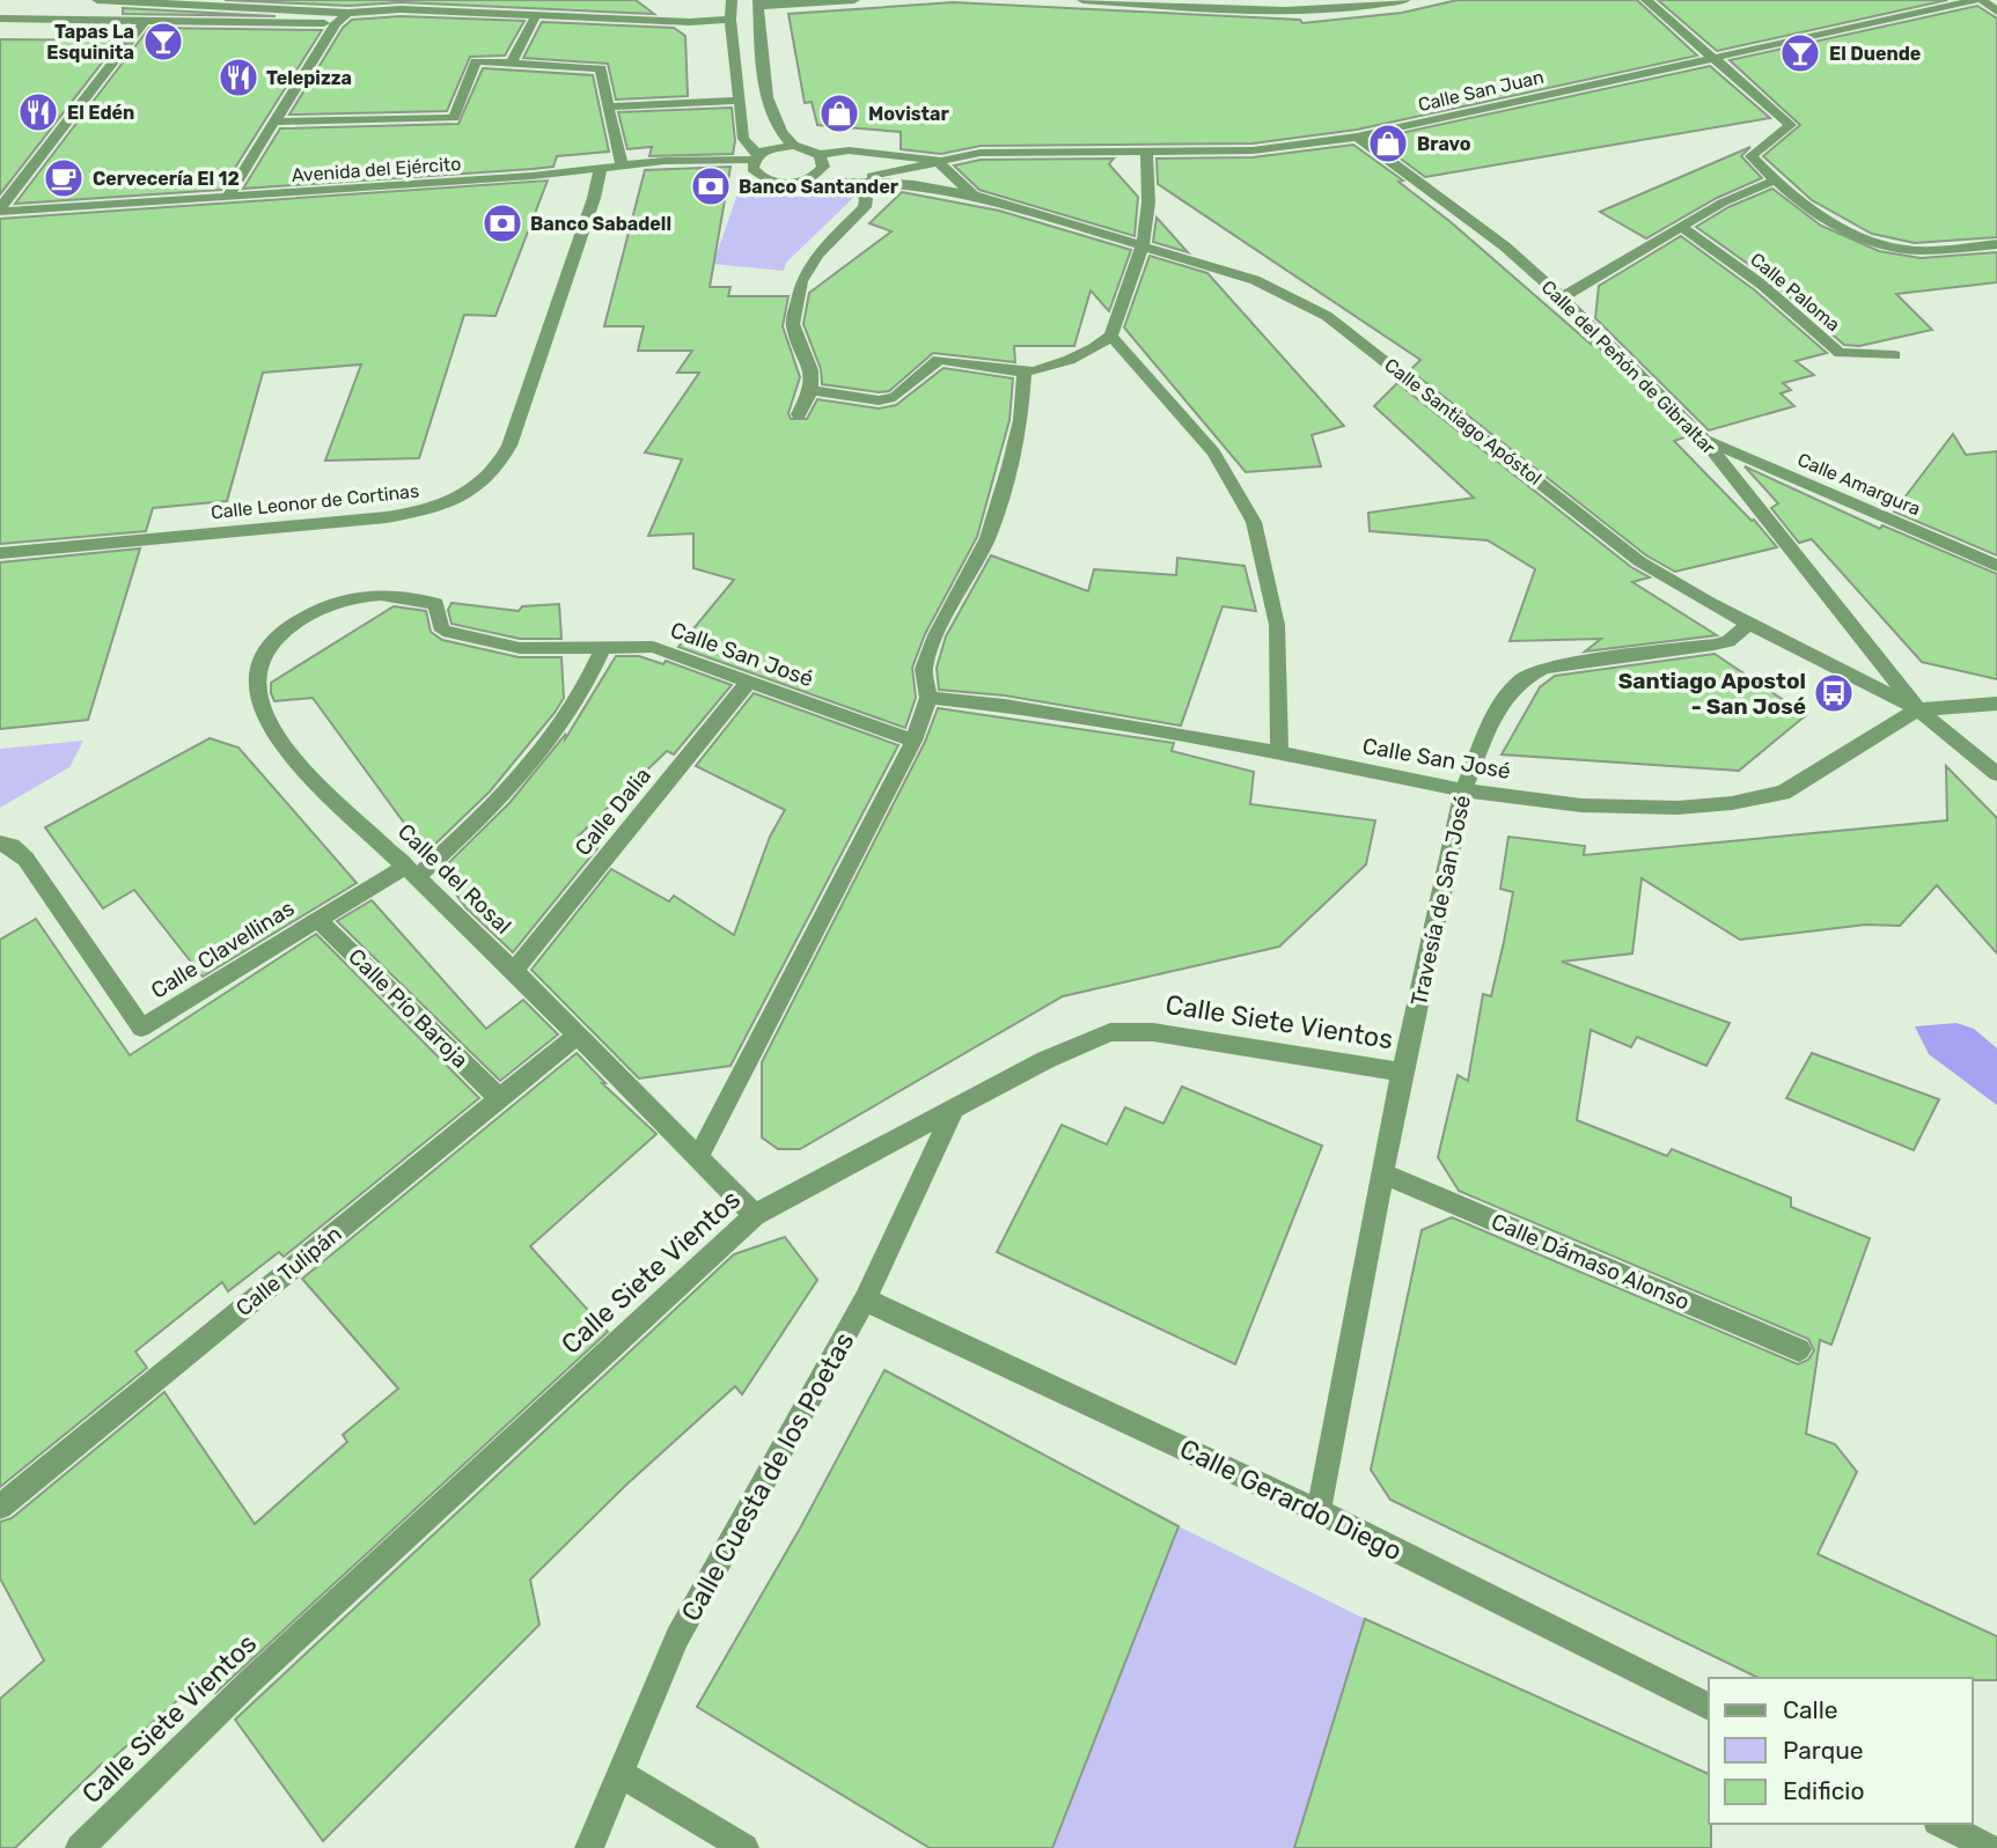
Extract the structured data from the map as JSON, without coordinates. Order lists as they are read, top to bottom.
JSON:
{
  "streets": {
    "street": [
      "Calle San Juan",
      "Avenida del Ejército",
      "Calle Paloma",
      "Calle del Peñón de Gibraltar",
      "Calle Santiago Apóstol",
      "Calle Amargura",
      "Calle Leonor de Cortinas",
      "Calle San José",
      "Calle Dalia",
      "Calle del Rosal",
      "Travesía de San José",
      "Calle Clavellinas",
      "Calle Pío Baroja",
      "Calle Siete Vientos",
      "Calle Dámaso Alonso",
      "Calle Tulipán",
      "Calle Cuesta de los Poetas",
      "Calle Gerardo Diego"
    ]
  },
  "crossings": [
    ["Calle San Juan", "Calle del Peñón de Gibraltar"],
    ["Calle San Juan", "Calle Santiago Apóstol"],
    ["Avenida del Ejército", "Calle Santiago Apóstol"],
    ["Avenida del Ejército", "Calle Leonor de Cortinas"],
    ["Calle del Peñón de Gibraltar", "Calle Santiago Apóstol"],
    ["Calle del Peñón de Gibraltar", "Calle Amargura"],
    ["Calle del Peñón de Gibraltar", "Calle San José"],
    ["Calle Santiago Apóstol", "Calle San José"],
    ["Calle Santiago Apóstol", "Travesía de San José"],
    ["Calle San José", "Calle Dalia"],
    ["Calle San José", "Calle del Rosal"],
    ["Calle San José", "Travesía de San José"],
    ["Calle San José", "Calle Clavellinas"],
    ["Calle Dalia", "Calle del Rosal"],
    ["Calle del Rosal", "Calle Clavellinas"],
    ["Calle del Rosal", "Calle Siete Vientos"],
    ["Calle del Rosal", "Calle Tulipán"],
    ["Travesía de San José", "Calle Siete Vientos"],
    ["Travesía de San José", "Calle Dámaso Alonso"],
    ["Travesía de San José", "Calle Gerardo Diego"],
    ["Calle Clavellinas", "Calle Pío Baroja"],
    ["Calle Pío Baroja", "Calle Tulipán"],
    ["Calle Siete Vientos", "Calle Cuesta de los Poetas"],
    ["Calle Cuesta de los Poetas", "Calle Gerardo Diego"]
  ],
  "places": {
    "bar": ["Tapas La Esquinita", "El Duende"],
    "restaurant": ["Telepizza", "El Edén"],
    "shop": ["Movistar", "Bravo"],
    "cafe": ["Cervecería El 12"],
    "bank": ["Banco Santander", "Banco Sabadell"],
    "bus stop": ["Santiago Apostol - San José"]
  },
  "legend": ["Calle", "Parque", "Edificio"]
}
